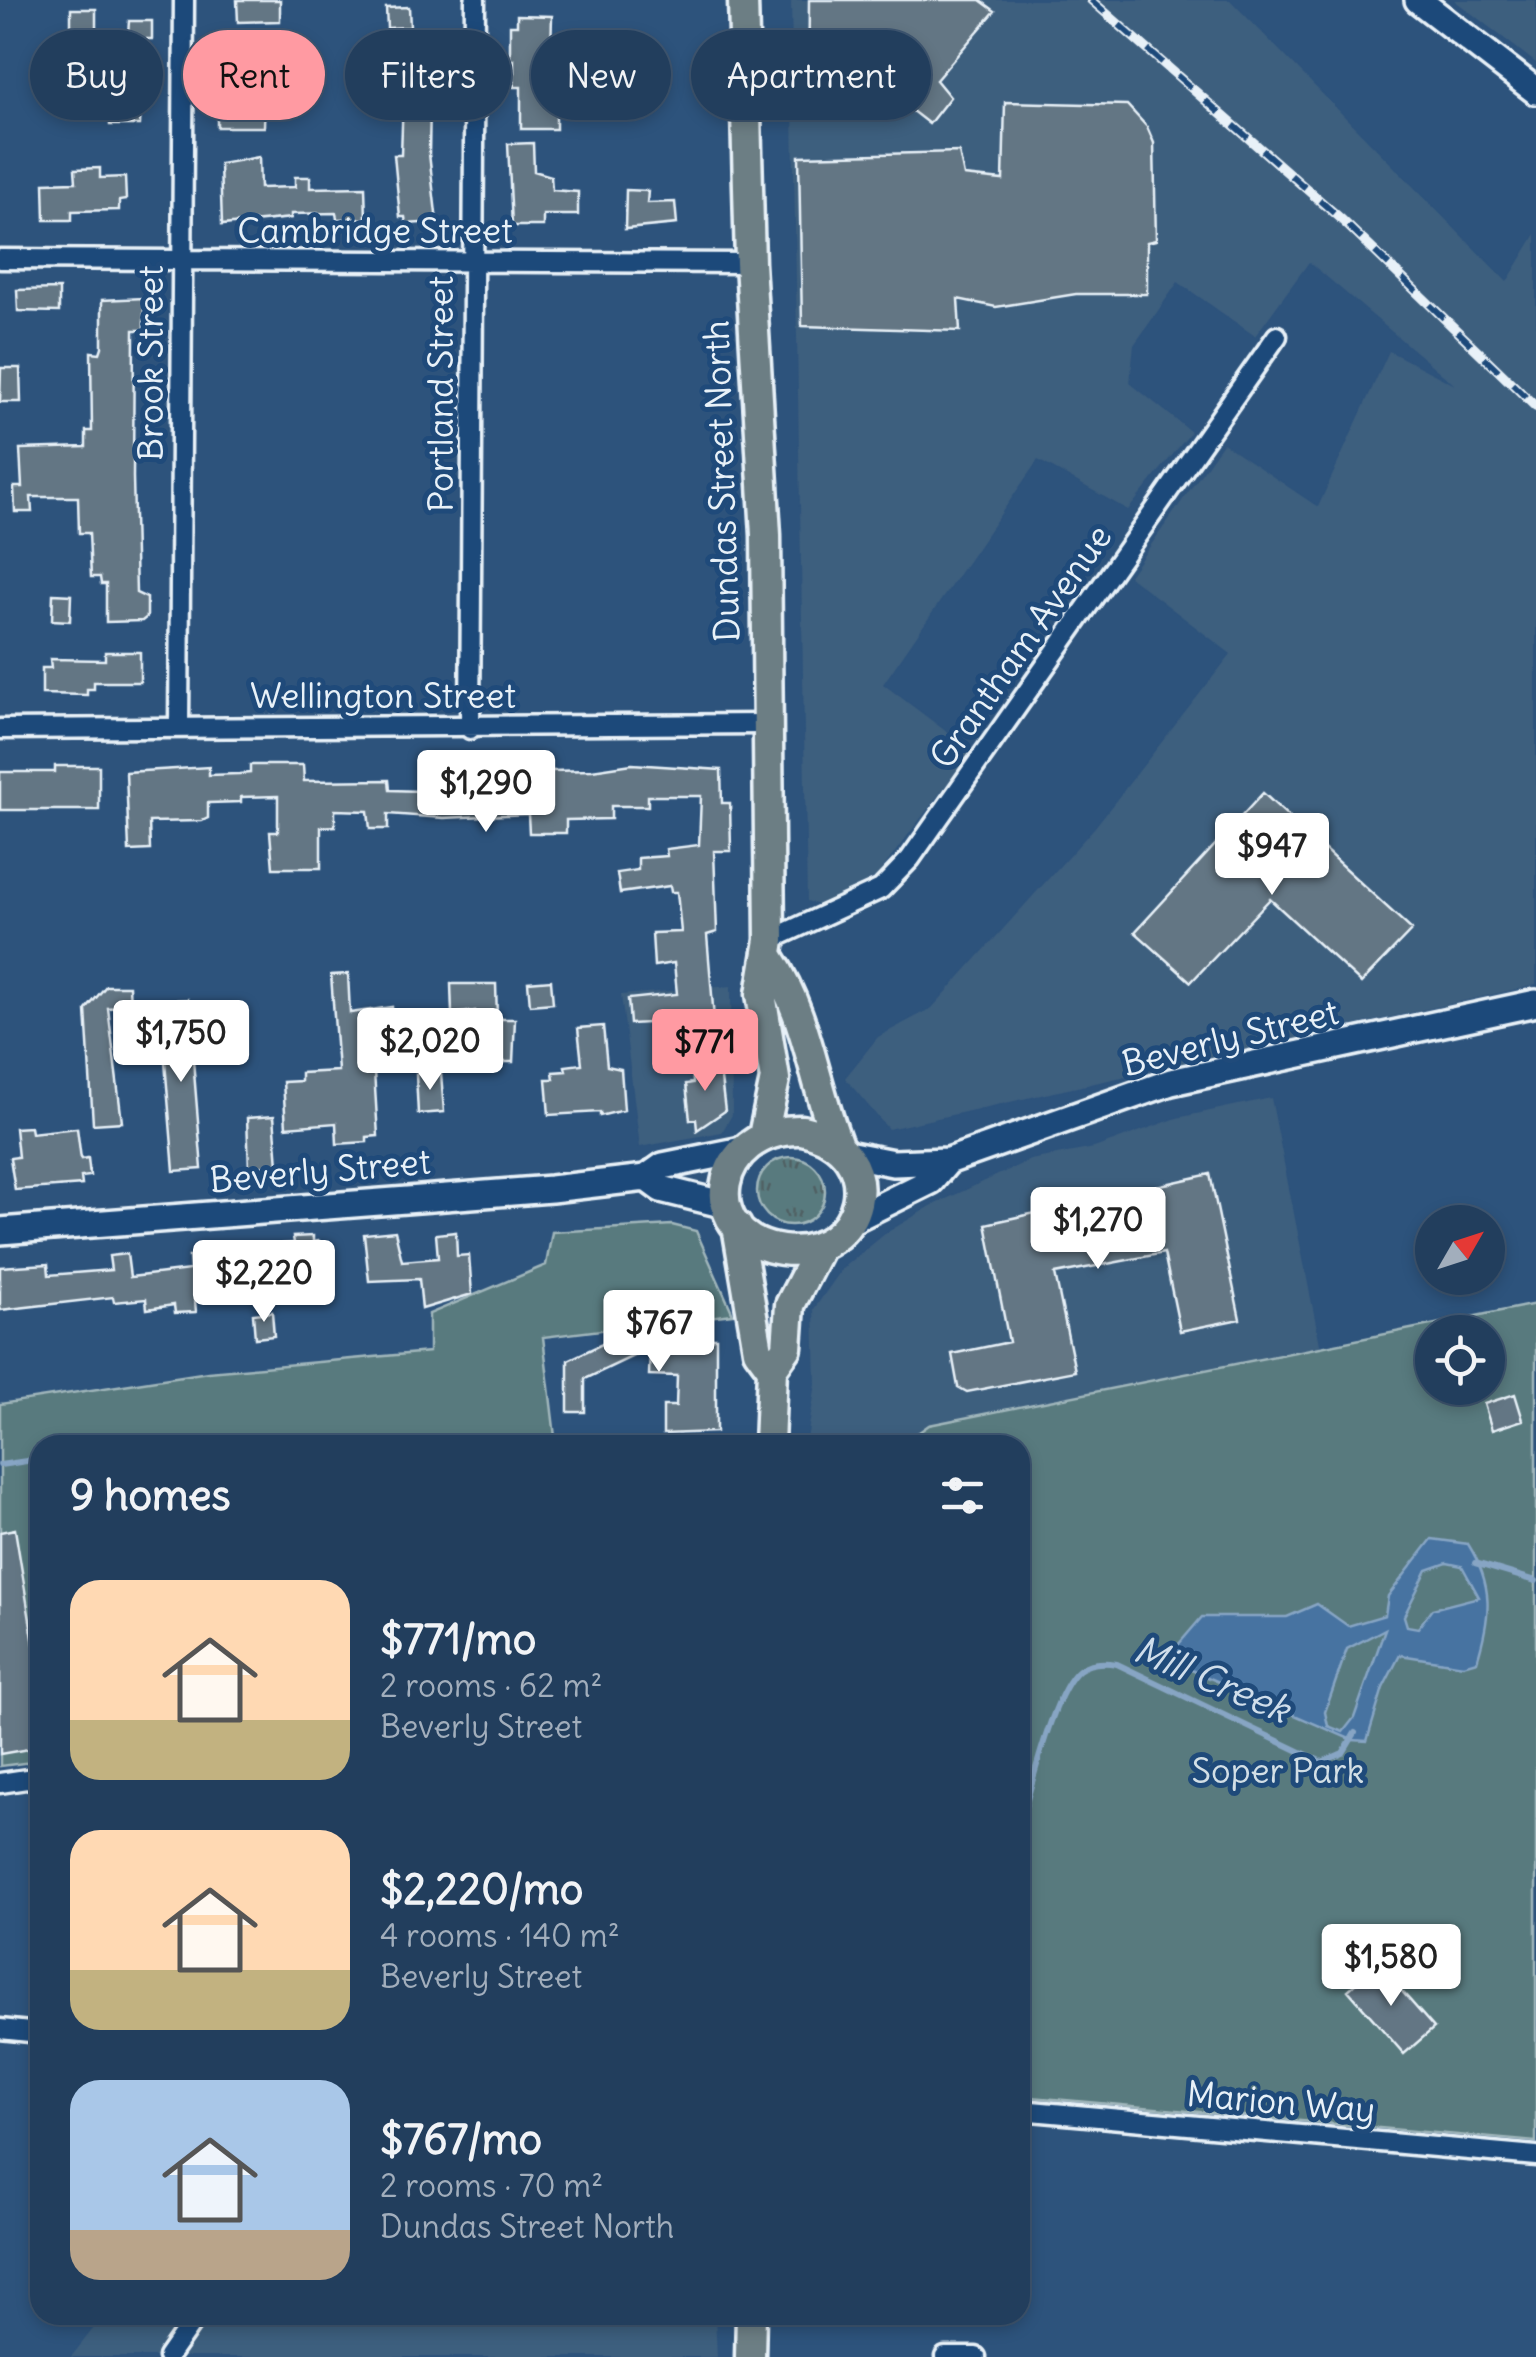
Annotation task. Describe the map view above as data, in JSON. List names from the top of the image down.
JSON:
{
  "streets": {
    "main road": ["Dundas Street North"],
    "street": [
      "Cambridge Street",
      "Brook Street",
      "Portland Street",
      "Grantham Avenue",
      "Wellington Street",
      "Beverly Street",
      "Marion Way"
    ]
  },
  "crossings": [
    ["Cambridge Street", "Brook Street"],
    ["Cambridge Street", "Portland Street"],
    ["Cambridge Street", "Dundas Street North"],
    ["Brook Street", "Wellington Street"],
    ["Portland Street", "Wellington Street"],
    ["Dundas Street North", "Grantham Avenue"],
    ["Dundas Street North", "Wellington Street"],
    ["Dundas Street North", "Beverly Street"]
  ],
  "water": ["Mill Creek"],
  "parks": ["Soper Park"],
  "north": "top right",
  "page": {
    "chip": [
      "Buy",
      "Rent",
      "Filters",
      "New",
      "Apartment"
    ],
    "price": [
      "$1,290",
      "$947",
      "$1,750",
      "$2,020",
      "$771",
      "$1,270",
      "$2,220",
      "$767",
      "$1,580"
    ],
    "heading": "9 homes",
    "list": [
      {
        "name": "$771/mo",
        "note": "2 rooms · 62 m² · Beverly Street"
      },
      {
        "name": "$2,220/mo",
        "note": "4 rooms · 140 m² · Beverly Street"
      },
      {
        "name": "$767/mo",
        "note": "2 rooms · 70 m² · Dundas Street North"
      }
    ]
  }
}
